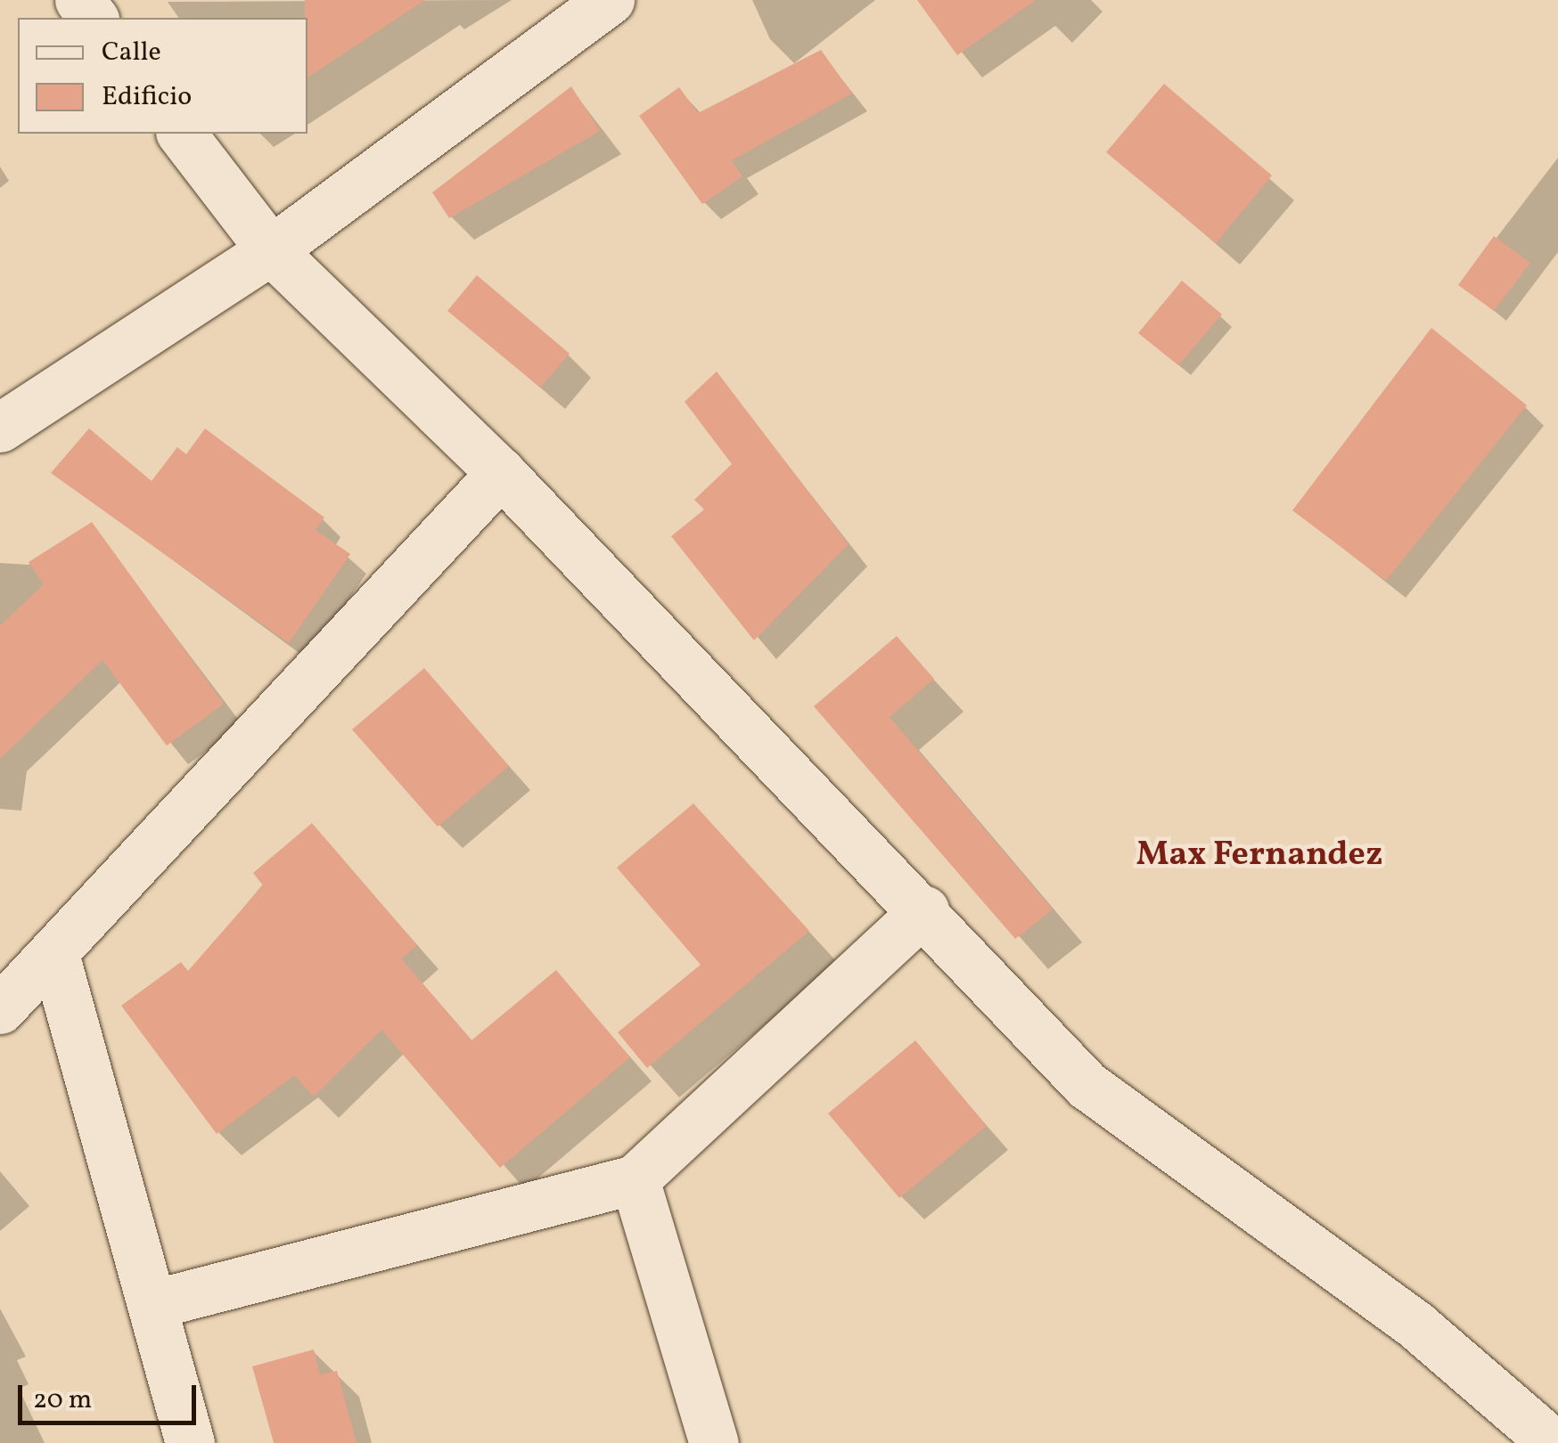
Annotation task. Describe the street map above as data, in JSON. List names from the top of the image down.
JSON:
{
  "districts": ["Max Fernandez"],
  "legend": ["Calle", "Edificio"],
  "scale_bar": "20 m"
}
